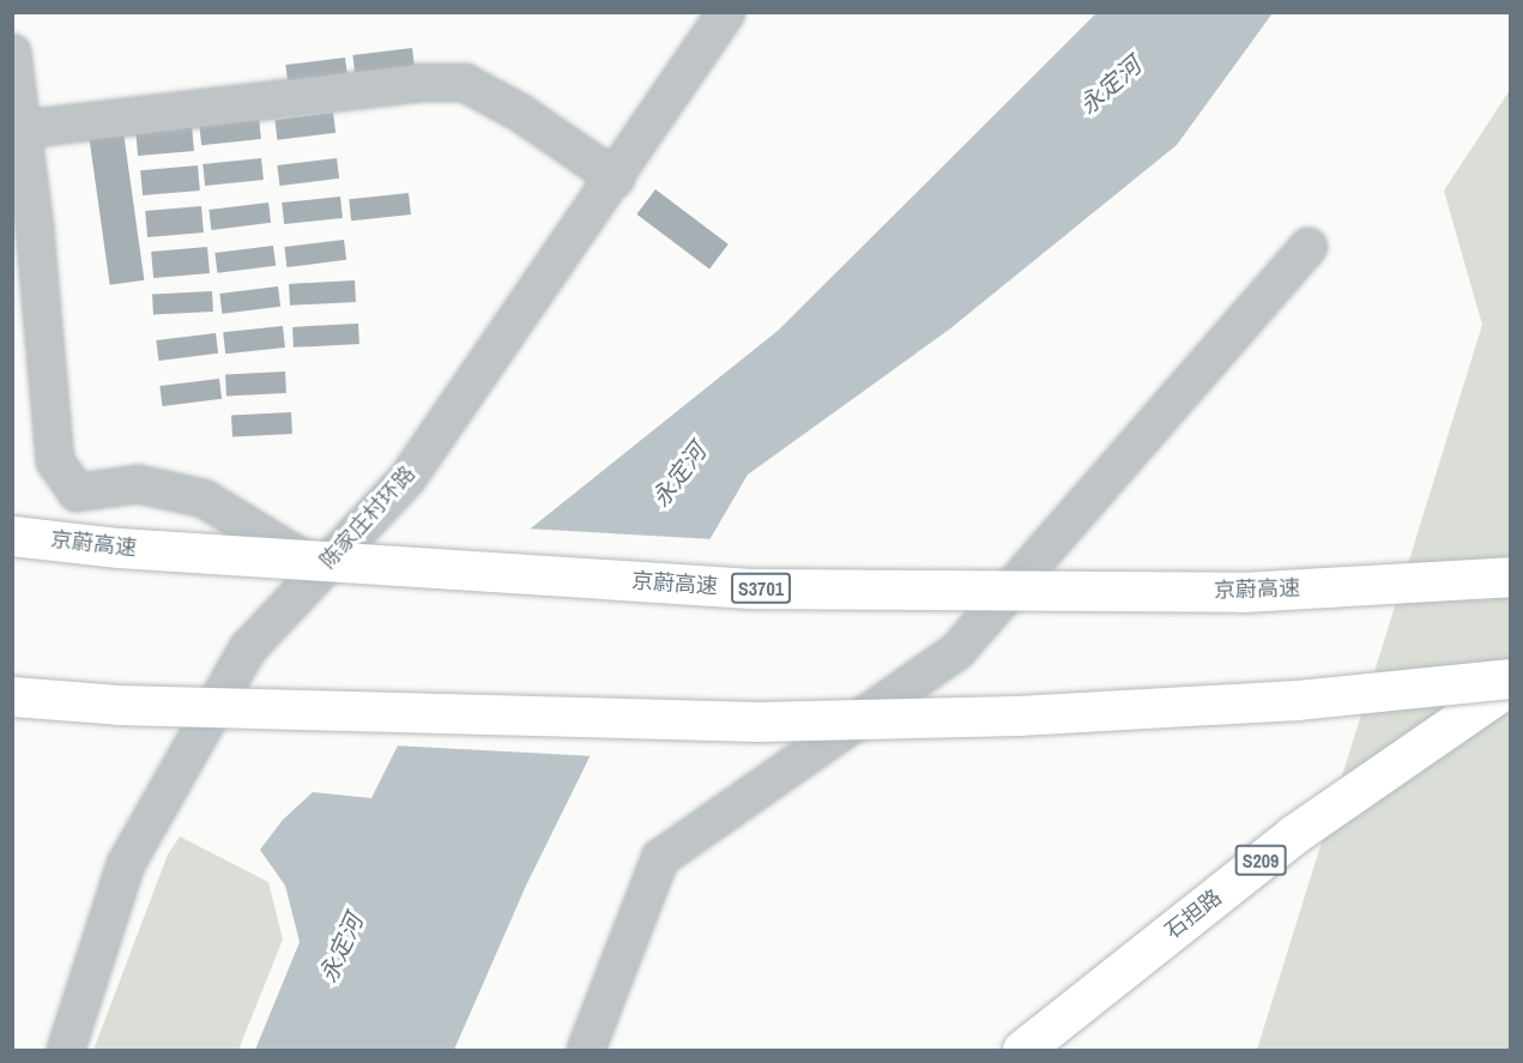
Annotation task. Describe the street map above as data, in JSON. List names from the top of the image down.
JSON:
{
  "streets": {
    "main road": [
      "京蔚高速",
      "S3701",
      "S209",
      "石担路"
    ],
    "street": ["陈家庄村环路"]
  },
  "water": ["永定河"]
}
